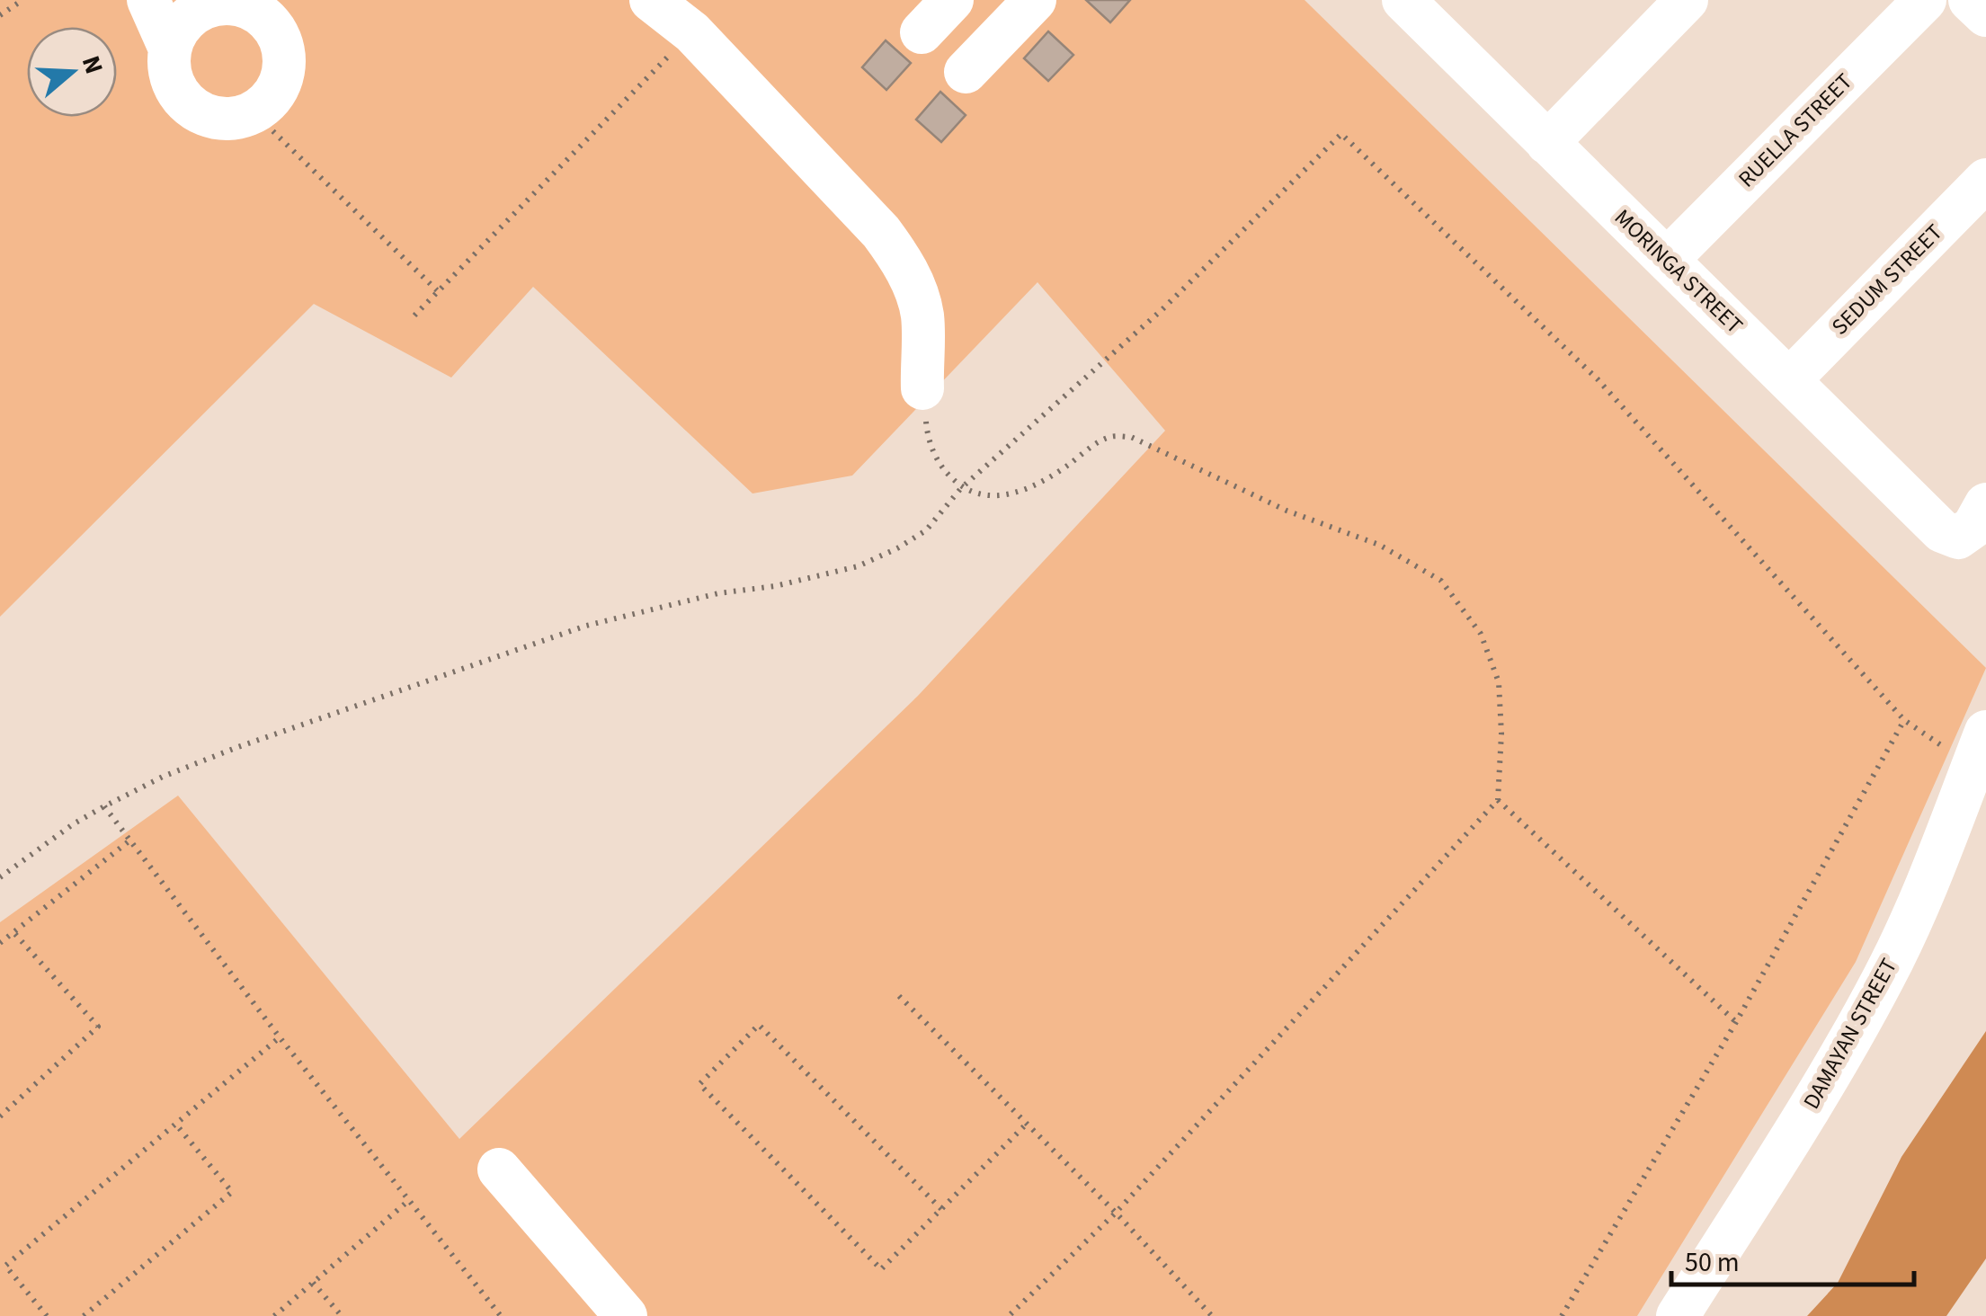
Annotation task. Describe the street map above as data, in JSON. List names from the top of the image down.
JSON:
{
  "streets": {
    "street": [
      "RUELLA STREET",
      "MORINGA STREET",
      "SEDUM STREET",
      "DAMAYAN STREET"
    ]
  },
  "crossings": [
    ["RUELLA STREET", "MORINGA STREET"],
    ["MORINGA STREET", "SEDUM STREET"]
  ],
  "scale_bar": "50 m",
  "north": "right"
}
